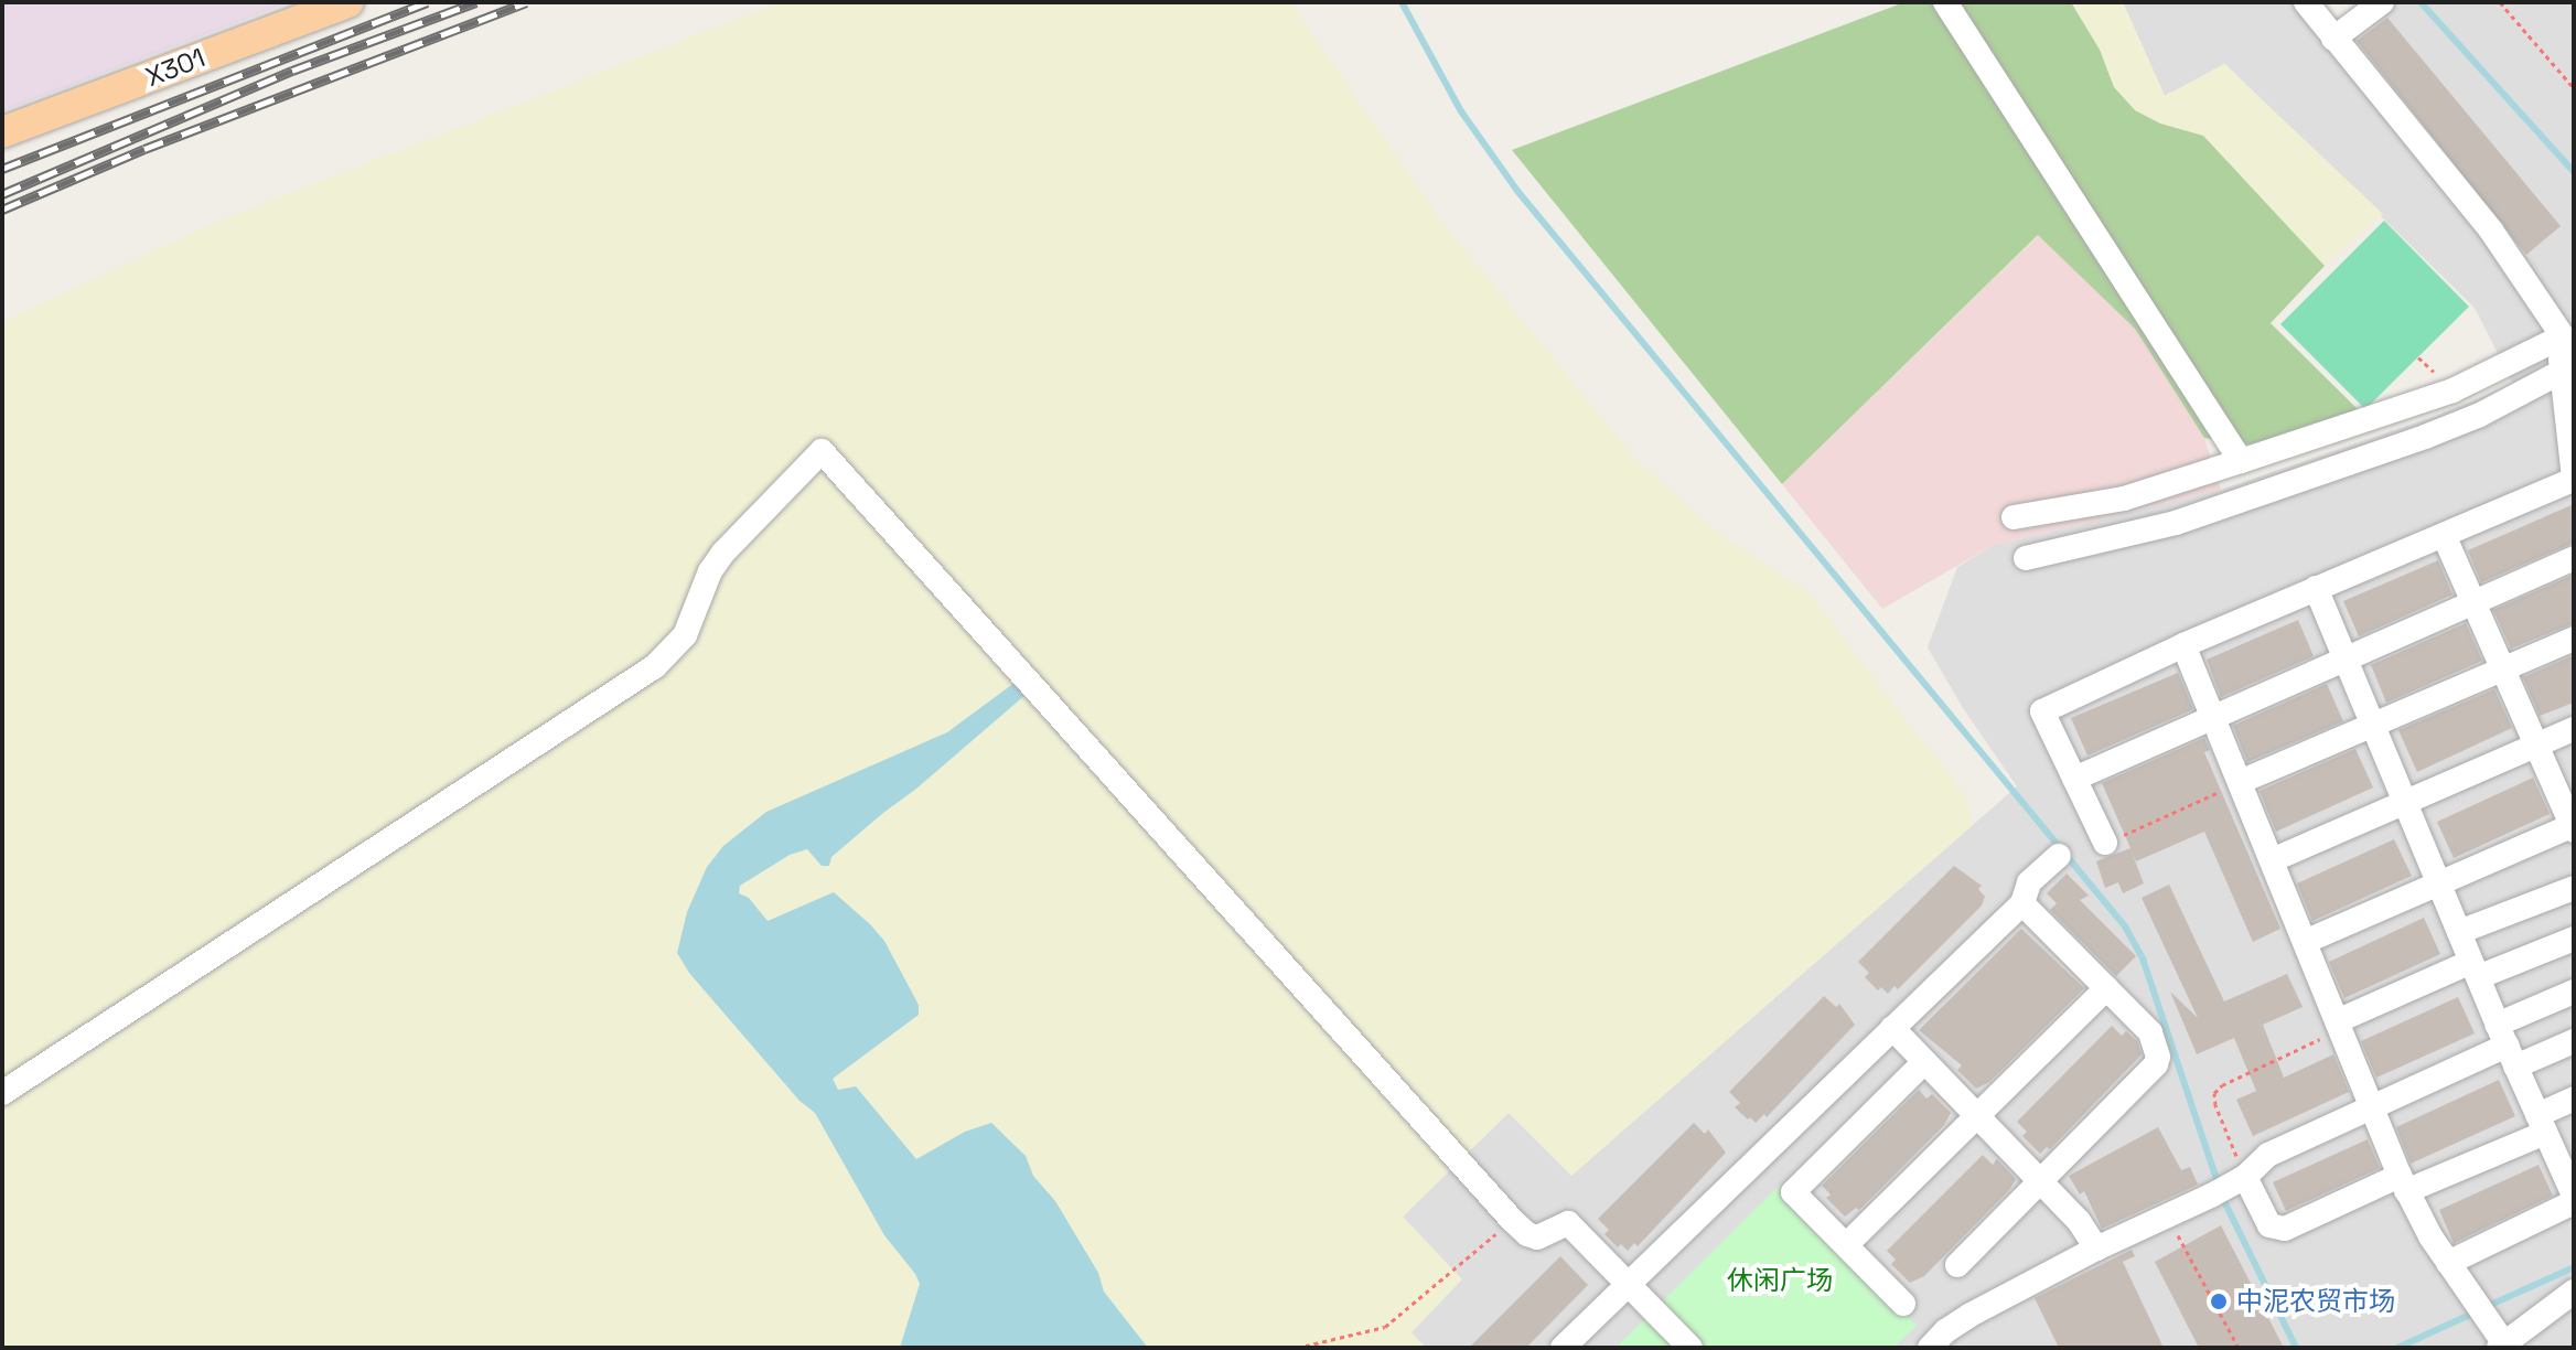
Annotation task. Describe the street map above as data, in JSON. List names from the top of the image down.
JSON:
{
  "streets": {
    "main road": ["X301"]
  },
  "parks": ["休闲广场"],
  "places": ["中泥农贸市场"]
}
